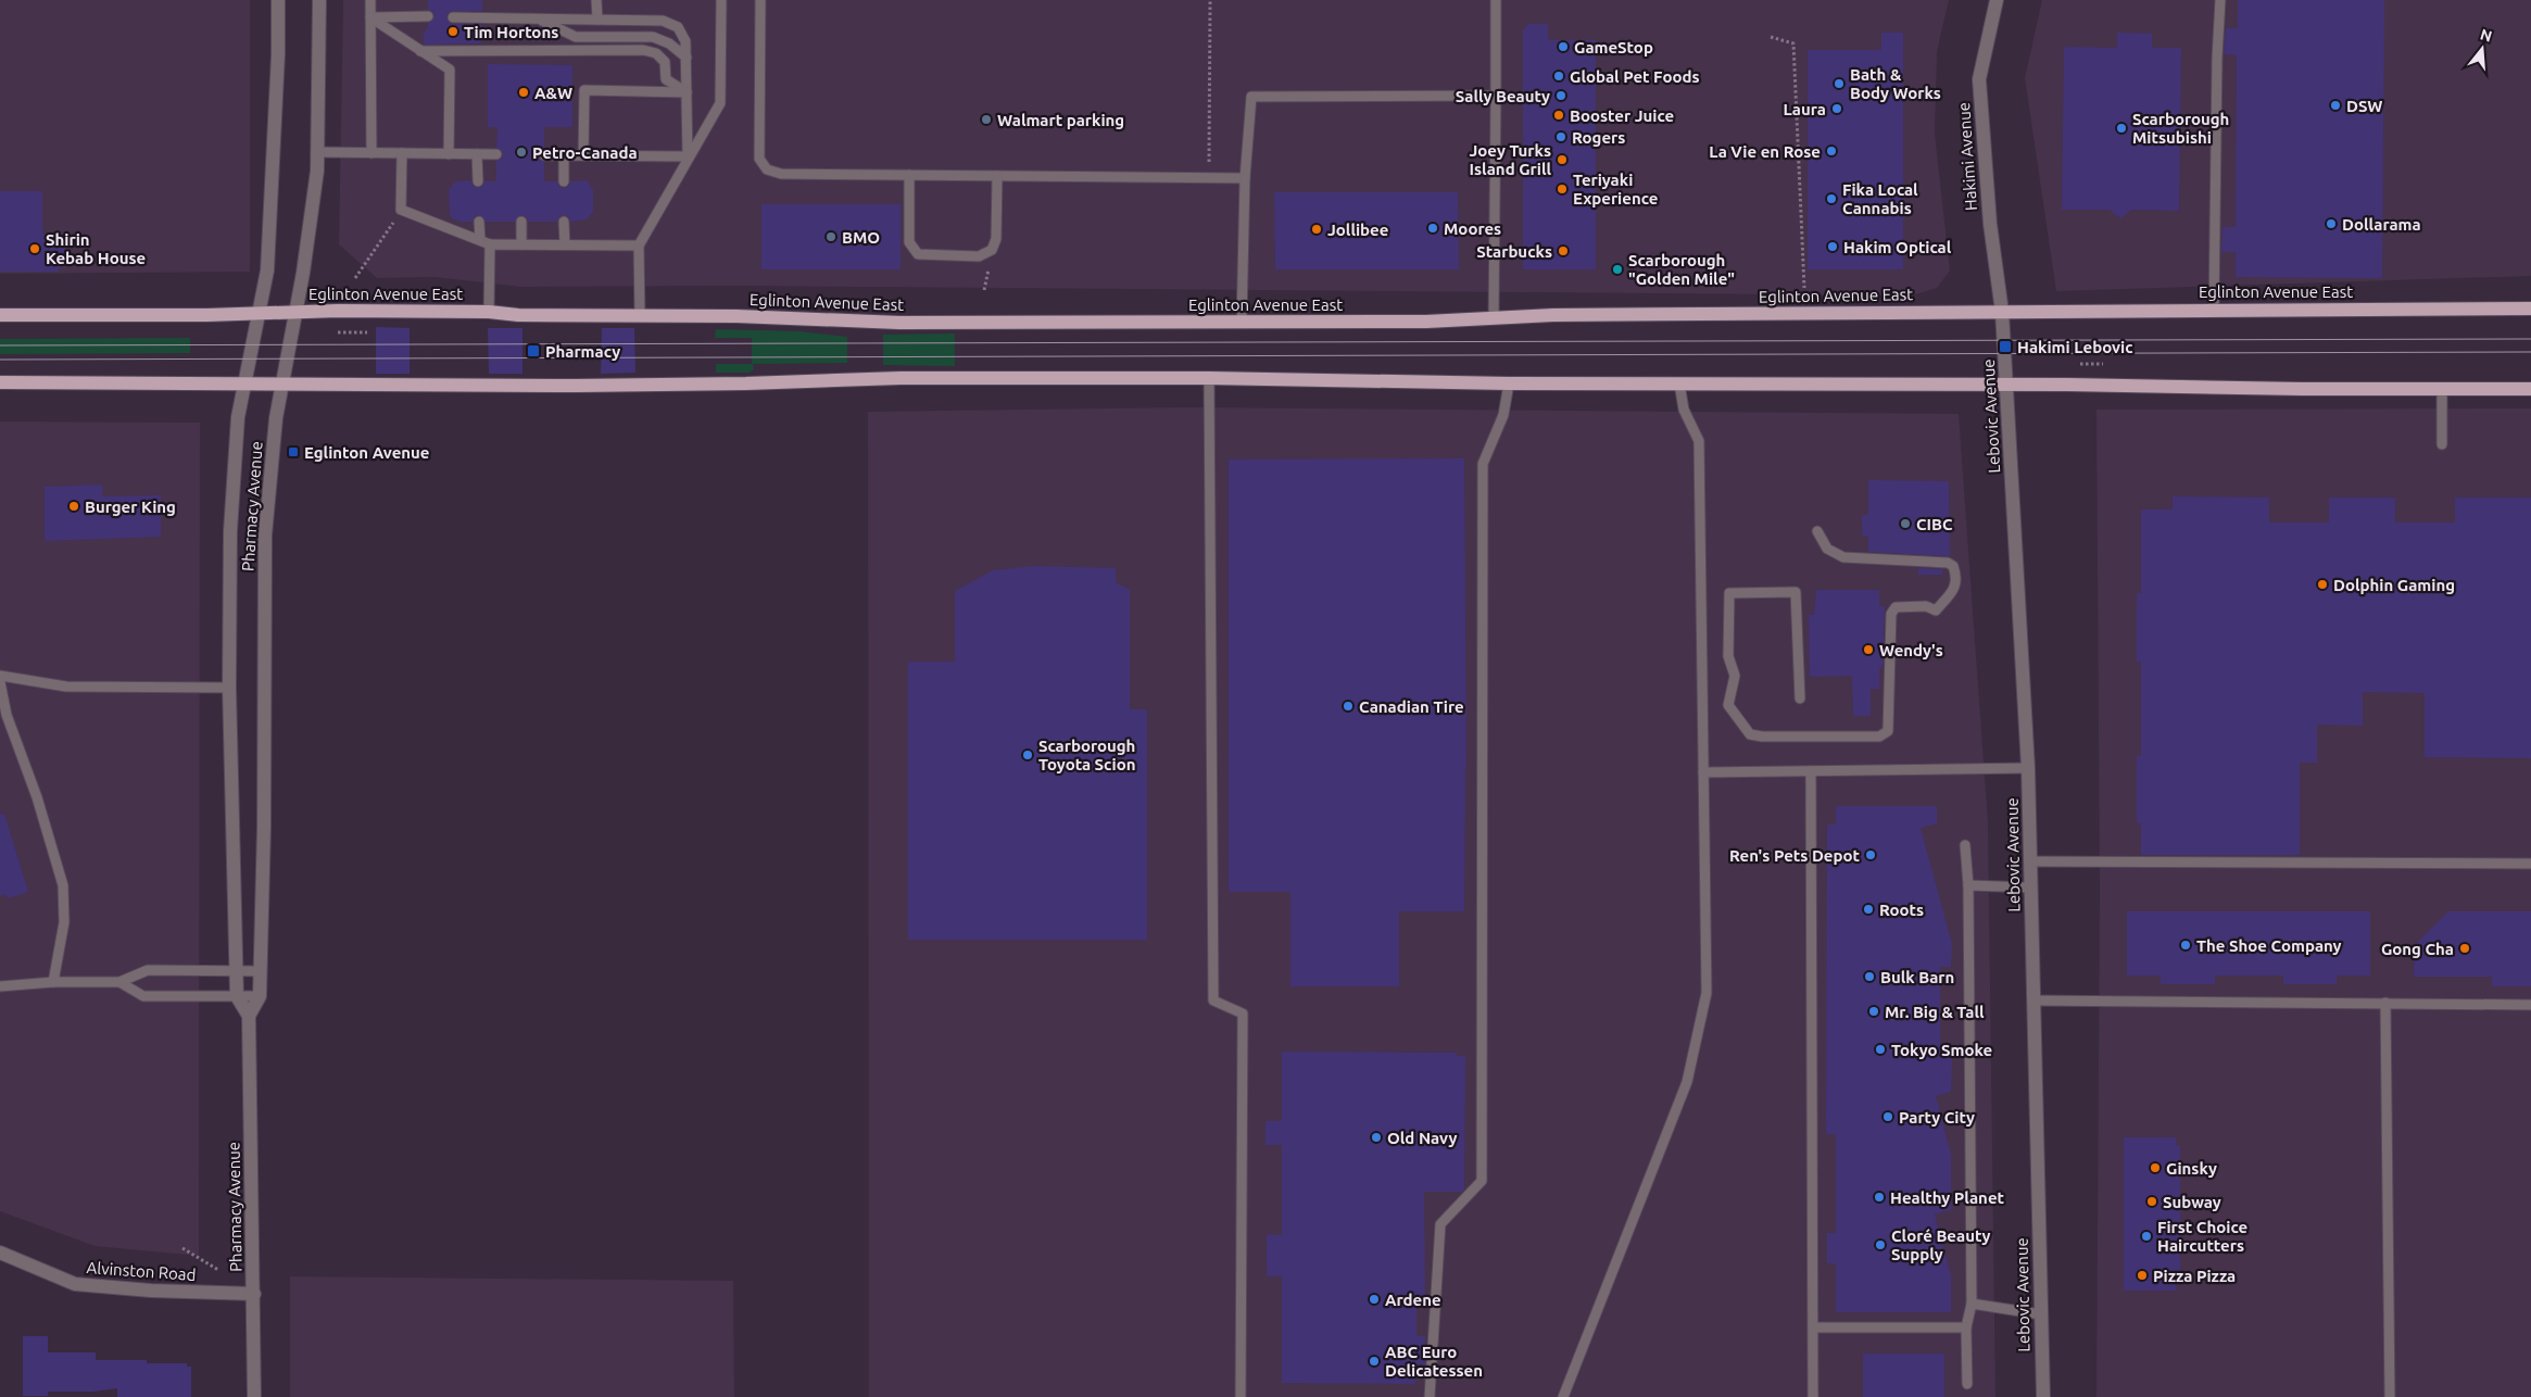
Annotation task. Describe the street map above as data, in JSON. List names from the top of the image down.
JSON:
{
  "streets": {
    "main road": ["Eglinton Avenue East"],
    "street": [
      "Hakimi Avenue",
      "Lebovic Avenue",
      "Pharmacy Avenue",
      "Alvinston Road"
    ]
  },
  "crossings": [
    ["Hakimi Avenue", "Eglinton Avenue East"],
    ["Hakimi Avenue", "Lebovic Avenue"],
    ["Eglinton Avenue East", "Lebovic Avenue"],
    ["Eglinton Avenue East", "Pharmacy Avenue"],
    ["Pharmacy Avenue", "Alvinston Road"]
  ],
  "places": {
    "other": [
      "Tim Hortons",
      "GameStop",
      "Global Pet Foods",
      "Bath & Body Works",
      "A&W",
      "Sally Beauty",
      "DSW",
      "Laura",
      "Booster Juice",
      "Walmart parking",
      "Scarborough Mitsubishi",
      "Rogers",
      "La Vie en Rose",
      "Petro-Canada",
      "Joey Turks Island Grill",
      "Teriyaki Experience",
      "Fika Local Cannabis",
      "Dollarama",
      "Moores",
      "Jollibee",
      "BMO",
      "Hakim Optical",
      "Shirin Kebab House",
      "Starbucks",
      "Scarborough \"Golden Mile\"",
      "Burger King",
      "CIBC",
      "Dolphin Gaming",
      "Wendy's",
      "Canadian Tire",
      "Scarborough Toyota Scion",
      "Ren's Pets Depot",
      "Roots",
      "The Shoe Company",
      "Gong Cha",
      "Bulk Barn",
      "Mr. Big & Tall",
      "Tokyo Smoke",
      "Party City",
      "Old Navy",
      "Ginsky",
      "Healthy Planet",
      "Subway",
      "First Choice Haircutters",
      "Cloré Beauty Supply",
      "Pizza Pizza",
      "Ardene",
      "ABC Euro Delicatessen"
    ],
    "transit": ["Hakimi Lebovic", "Pharmacy", "Eglinton Avenue"]
  },
  "north": "top"
}
